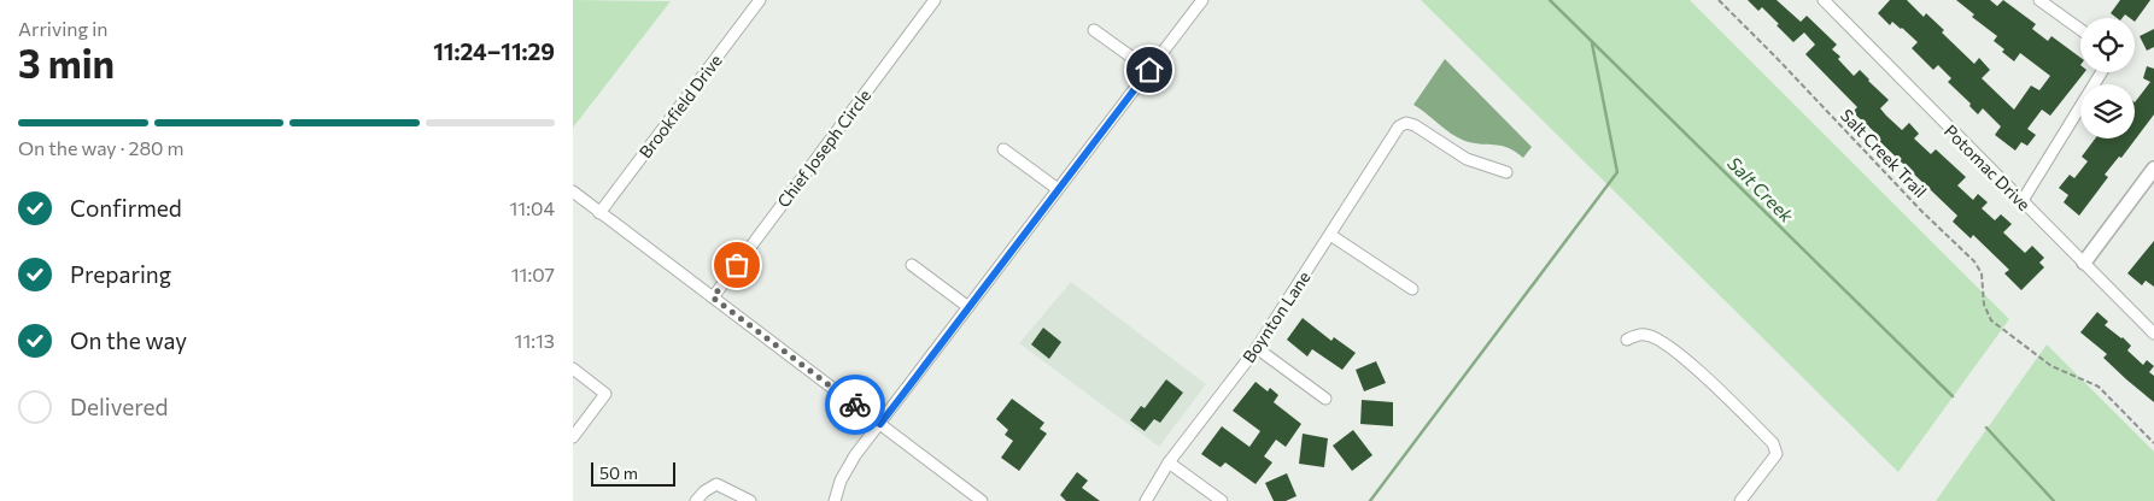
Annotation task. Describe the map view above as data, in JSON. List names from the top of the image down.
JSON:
{
  "streets": {
    "street": [
      "Brookfield Drive",
      "Chief Joseph Circle",
      "Potomac Drive",
      "Boynton Lane"
    ],
    "path": ["Salt Creek Trail"]
  },
  "water": ["Salt Creek"],
  "scale_bar": "50 m",
  "page": {
    "heading": ["3 min", "Arriving in", "11:24–11:29"],
    "bar": "On the way · 280 m",
    "list": [
      ["Confirmed", "11:04"],
      ["Preparing", "11:07"],
      ["On the way", "11:13"],
      "Delivered"
    ],
    "scale": "50 m"
  }
}
